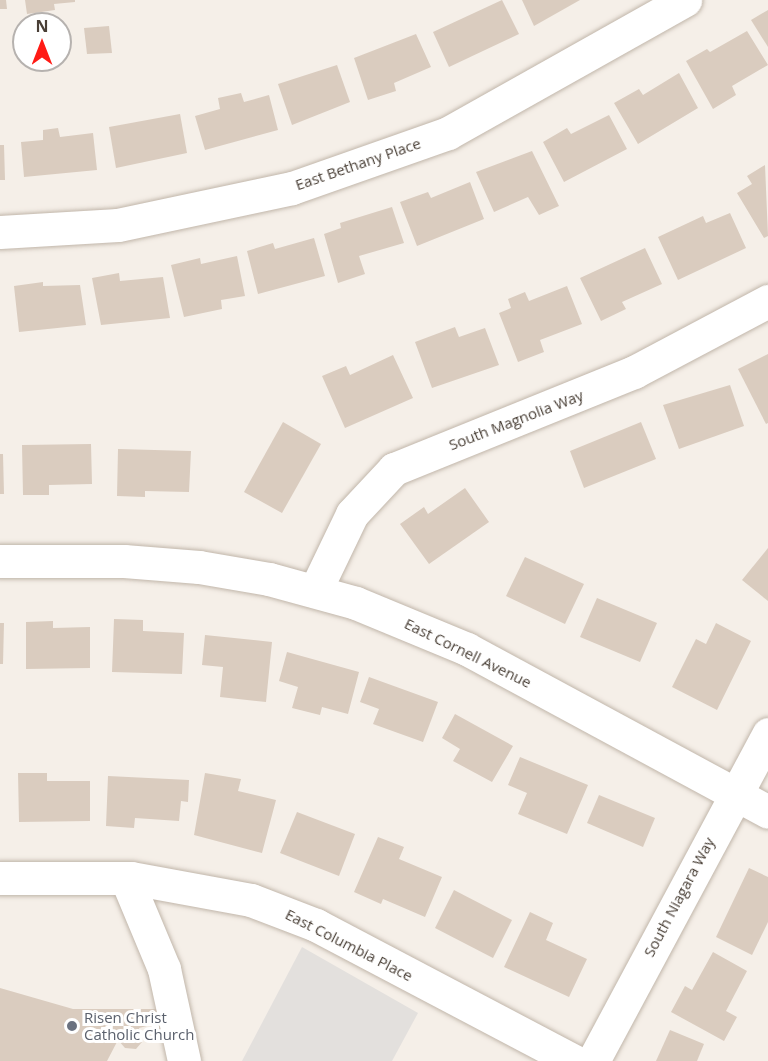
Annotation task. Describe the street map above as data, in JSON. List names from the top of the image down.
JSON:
{
  "streets": {
    "street": [
      "East Bethany Place",
      "South Magnolia Way",
      "East Cornell Avenue",
      "South Niagara Way",
      "East Columbia Place"
    ]
  },
  "crossings": [
    ["South Magnolia Way", "East Cornell Avenue"],
    ["East Cornell Avenue", "South Niagara Way"]
  ],
  "places": ["Risen Christ Catholic Church"],
  "north": "top"
}
